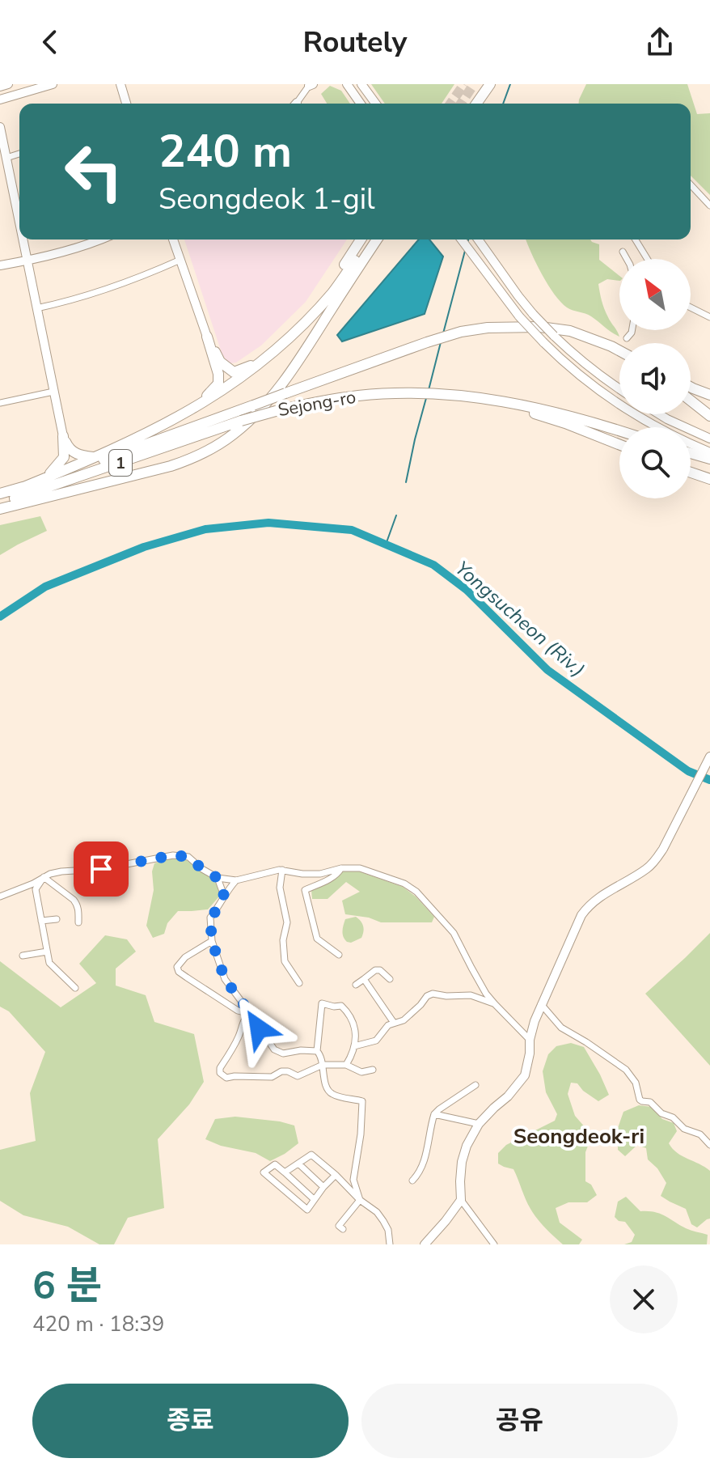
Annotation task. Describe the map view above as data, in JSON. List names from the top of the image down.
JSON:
{
  "streets": {
    "highway": ["Sejong-ro", "1"]
  },
  "districts": ["Seongdeok-ri"],
  "water": ["Yongsucheon (Riv.)"],
  "north": "top left",
  "page": {
    "header": "Routely",
    "turn": ["240 m", "Seongdeok 1-gil"],
    "heading": ["6 분", "420 m · 18:39"],
    "buttons": ["종료", "공유"]
  }
}
